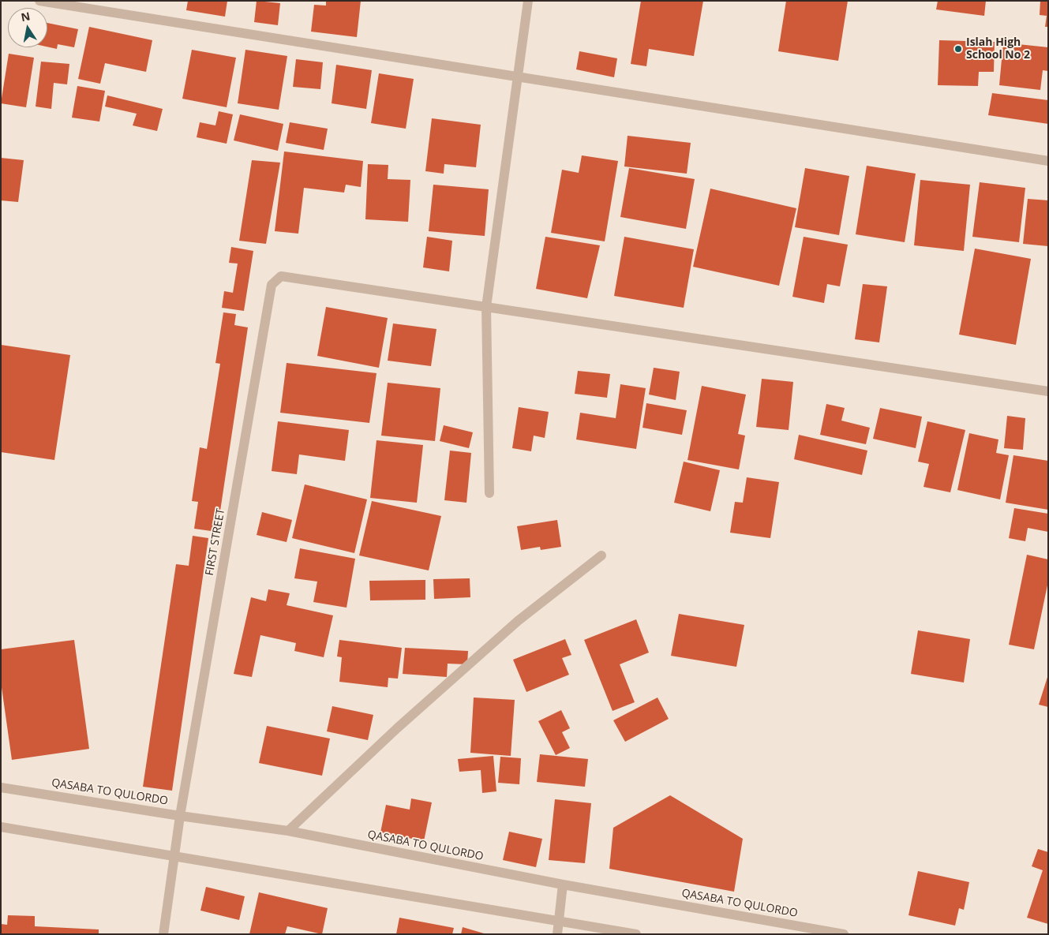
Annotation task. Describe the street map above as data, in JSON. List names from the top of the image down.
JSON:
{
  "streets": {
    "street": ["FIRST STREET", "QASABA TO QULORDO"]
  },
  "crossings": [
    ["FIRST STREET", "QASABA TO QULORDO"]
  ],
  "places": ["Islah High School No 2"],
  "north": "top"
}
